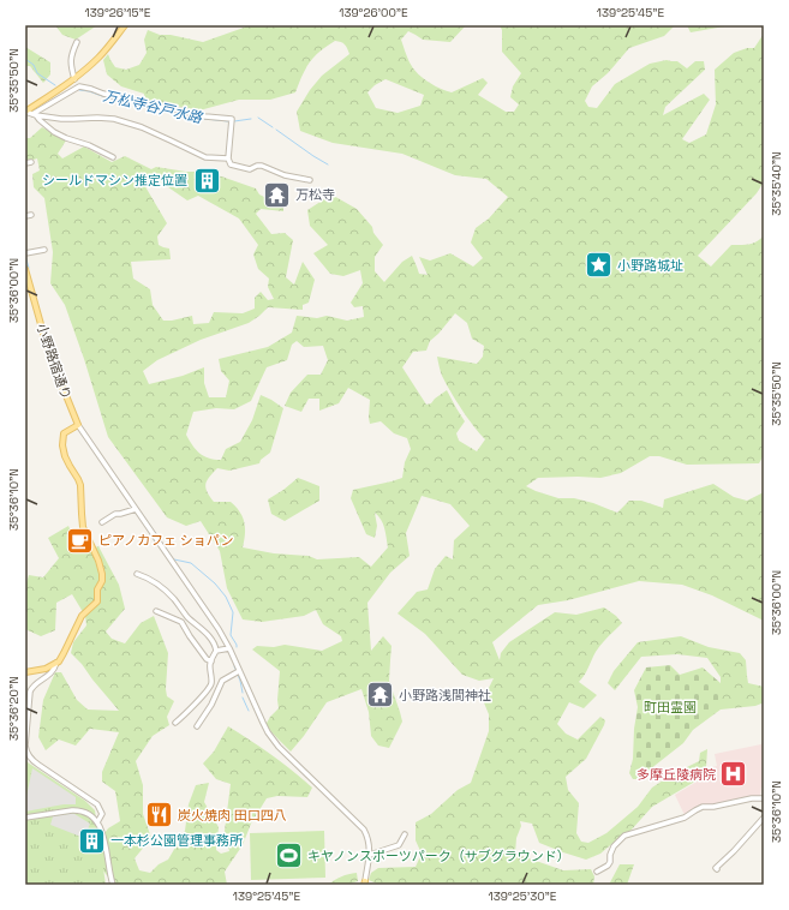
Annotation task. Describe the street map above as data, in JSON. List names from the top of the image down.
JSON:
{
  "streets": {
    "main road": ["小野路宿通り"]
  },
  "water": ["万松寺谷戸水路"],
  "parks": ["町田霊園"],
  "places": {
    "building": ["シールドマシン推定位置", "一本杉公園管理事務所"],
    "temple": ["万松寺", "小野路浅間神社"],
    "place": ["小野路城址"],
    "cafe": ["ピアノカフェ ショパン"],
    "hospital": ["多摩丘陵病院"],
    "restaurant": ["炭火焼肉 田口四八"],
    "sports": ["キヤノンスポーツパーク（サブグラウンド）"]
  },
  "coordinates": [
    "139°26'15\"E",
    "139°26'00\"E",
    "139°25'45\"E",
    "35°35'50\"N",
    "35°35'40\"N",
    "35°36'00\"N",
    "35°36'10\"N",
    "35°36'20\"N",
    "139°25'30\"E"
  ]
}
